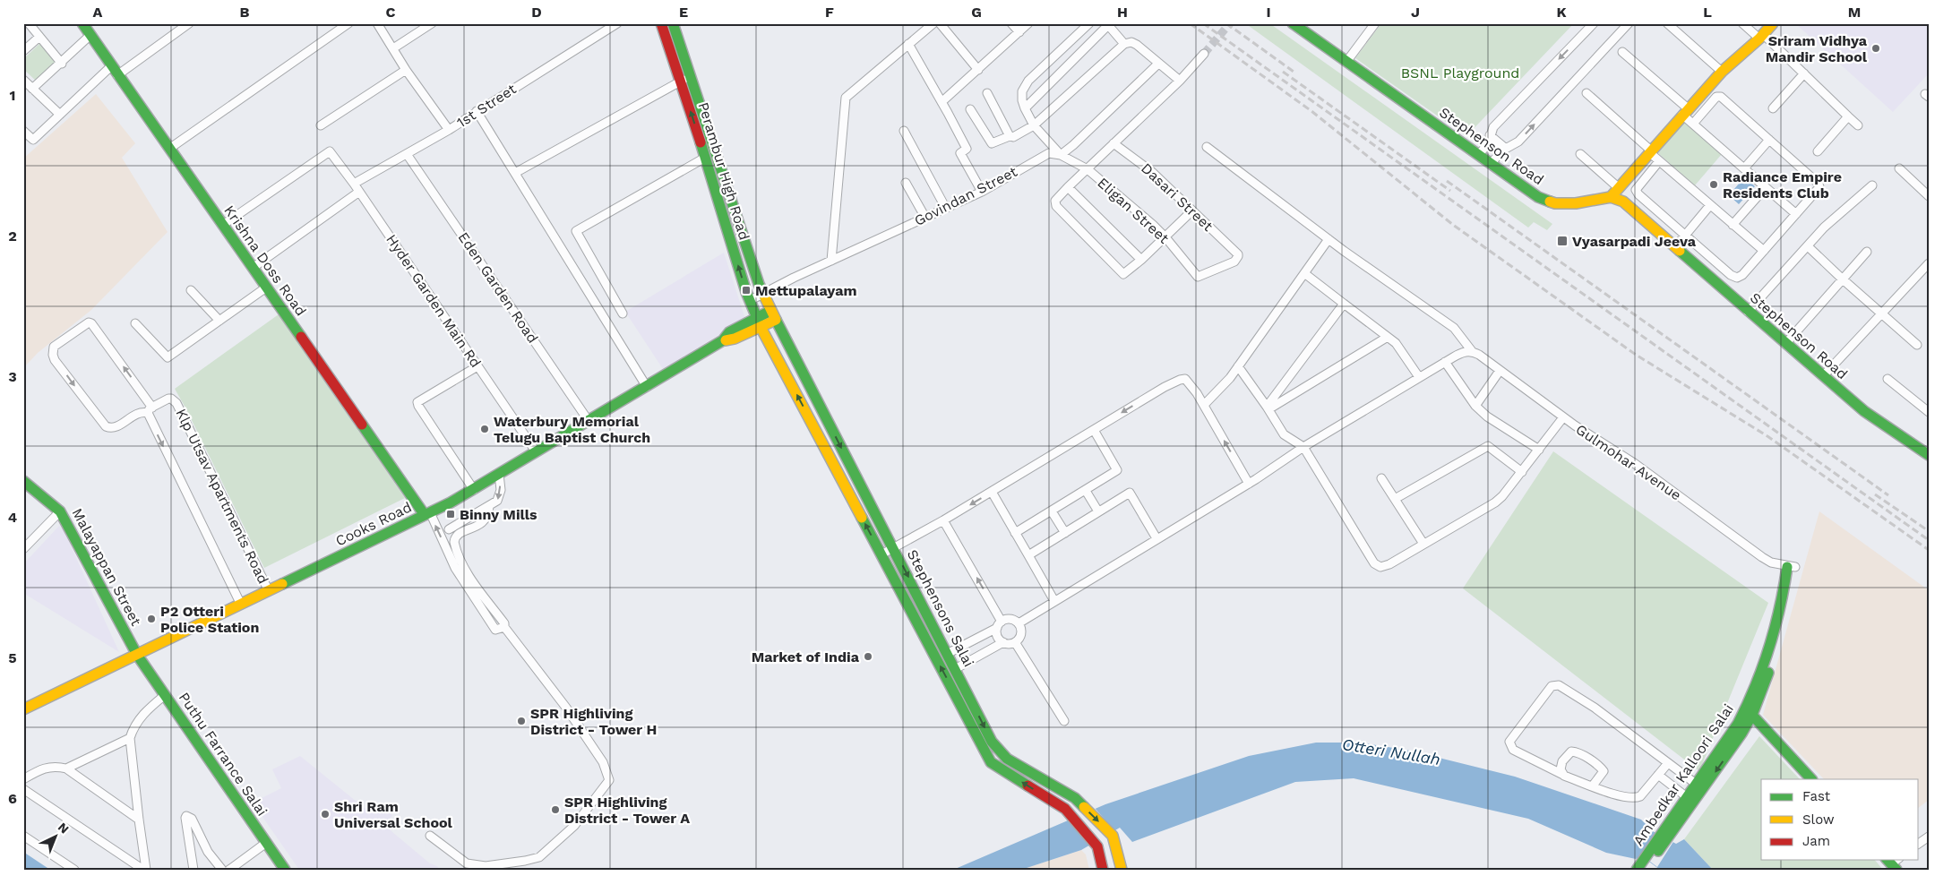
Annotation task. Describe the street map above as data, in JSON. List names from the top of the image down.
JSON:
{
  "streets": {
    "main road": [
      "Stephenson Road",
      "Perambur High Road",
      "Krishna Doss Road",
      "Cooks Road",
      "Malayappan Street",
      "Stephensons Salai",
      "Puthu Farrance Salai",
      "Ambedkar Kalloori Salai"
    ],
    "street": [
      "1st Street",
      "Govindan Street",
      "Dasari Street",
      "Eligan Street",
      "Eden Garden Road",
      "Hyder Garden Main Rd",
      "Gulmohar Avenue",
      "Klp Utsav Apartments Road"
    ]
  },
  "crossings": [
    ["1st Street", "Eden Garden Road"],
    ["1st Street", "Hyder Garden Main Rd"],
    ["Perambur High Road", "Govindan Street"],
    ["Perambur High Road", "Cooks Road"],
    ["Perambur High Road", "Stephensons Salai"],
    ["Govindan Street", "Eligan Street"],
    ["Dasari Street", "Eligan Street"],
    ["Krishna Doss Road", "Hyder Garden Main Rd"],
    ["Krishna Doss Road", "Cooks Road"],
    ["Eden Garden Road", "Cooks Road"],
    ["Hyder Garden Main Rd", "Cooks Road"],
    ["Gulmohar Avenue", "Ambedkar Kalloori Salai"],
    ["Klp Utsav Apartments Road", "Cooks Road"],
    ["Cooks Road", "Malayappan Street"],
    ["Cooks Road", "Stephensons Salai"],
    ["Cooks Road", "Puthu Farrance Salai"],
    ["Malayappan Street", "Puthu Farrance Salai"]
  ],
  "water": ["Otteri Nullah"],
  "parks": ["BSNL Playground"],
  "places": {
    "other": [
      "Sriram Vidhya Mandir School",
      "Radiance Empire Residents Club",
      "Waterbury Memorial Telugu Baptist Church",
      "P2 Otteri Police Station",
      "Market of India",
      "SPR Highliving District - Tower H",
      "SPR Highliving District - Tower A",
      "Shri Ram Universal School"
    ],
    "transit": ["Vyasarpadi Jeeva", "Mettupalayam", "Binny Mills"]
  },
  "legend": ["Fast", "Slow", "Jam"],
  "north": "top right",
  "grid": {
    "columns": [
      "A",
      "B",
      "C",
      "D",
      "E",
      "F",
      "G",
      "H",
      "I",
      "J",
      "K",
      "L",
      "M"
    ],
    "rows": [
      "1",
      "2",
      "3",
      "4",
      "5",
      "6"
    ]
  }
}
